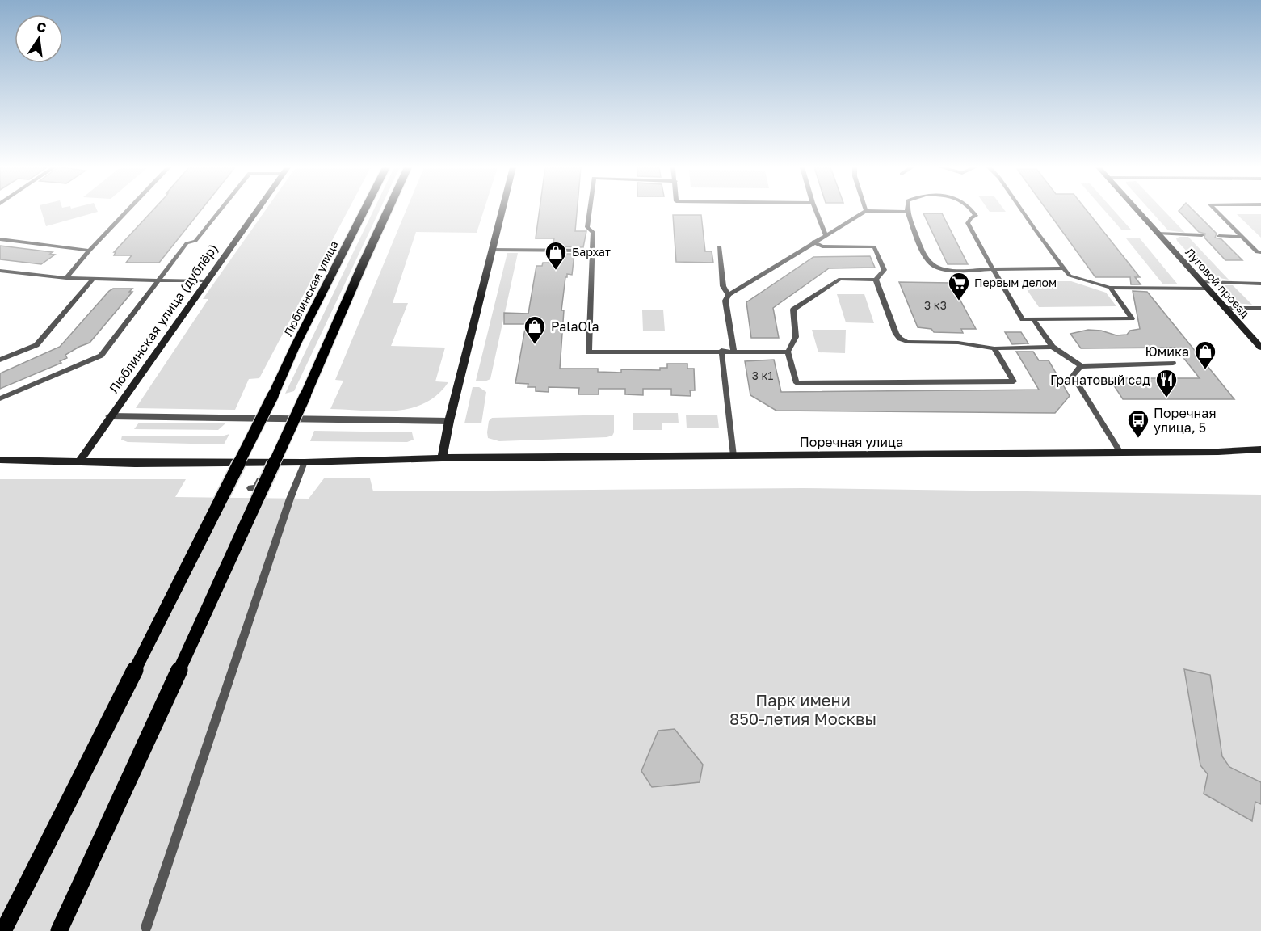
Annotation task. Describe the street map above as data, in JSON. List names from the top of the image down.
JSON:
{
  "streets": {
    "main road": ["Люблинская улица"],
    "street": ["Луговой проезд", "Люблинская улица (дублёр)", "Поречная улица"]
  },
  "crossings": [
    ["Люблинская улица (дублёр)", "Поречная улица"]
  ],
  "parks": ["Парк имени 850-летия Москвы"],
  "places": {
    "shop": ["Бархат", "PalaOla", "Юмика"],
    "supermarket": ["Первым делом"],
    "restaurant": ["Гранатовый сад"],
    "bus stop": ["Поречная улица, 5"]
  },
  "house_numbers": ["3 к3", "3 к1"],
  "north": "top"
}
